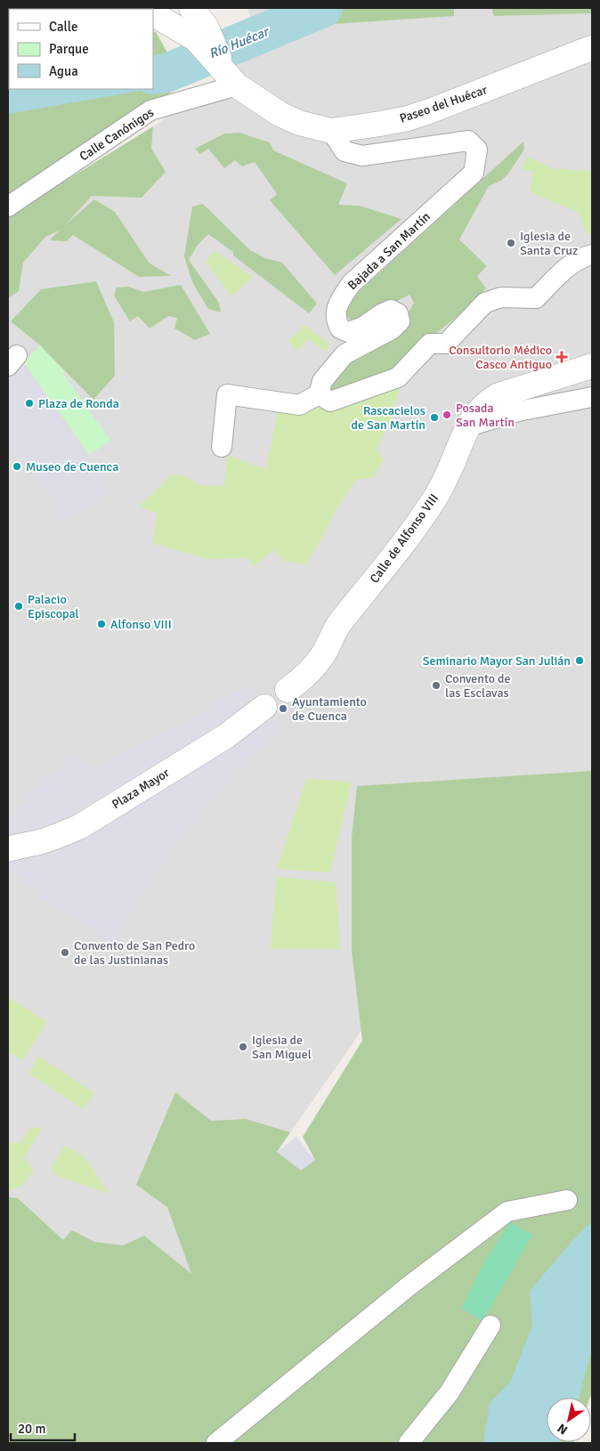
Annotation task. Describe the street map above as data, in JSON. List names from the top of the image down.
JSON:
{
  "streets": {
    "street": [
      "Paseo del Huécar",
      "Calle Canónigos",
      "Bajada a San Martín",
      "Calle de Alfonso VIII",
      "Plaza Mayor"
    ]
  },
  "crossings": [
    ["Paseo del Huécar", "Calle Canónigos"],
    ["Paseo del Huécar", "Bajada a San Martín"]
  ],
  "water": ["Río Huécar"],
  "places": {
    "other": [
      "Iglesia de Santa Cruz",
      "Plaza de Ronda",
      "Posada San Martín",
      "Rascacielos de San Martín",
      "Museo de Cuenca",
      "Palacio Episcopal",
      "Alfonso VIII",
      "Seminario Mayor San Julián",
      "Convento de las Esclavas",
      "Ayuntamiento de Cuenca",
      "Convento de San Pedro de las Justinianas",
      "Iglesia de San Miguel"
    ],
    "health": ["Consultorio Médico Casco Antiguo"]
  },
  "legend": ["Calle", "Parque", "Agua"],
  "scale_bar": "20 m",
  "north": "bottom left"
}
